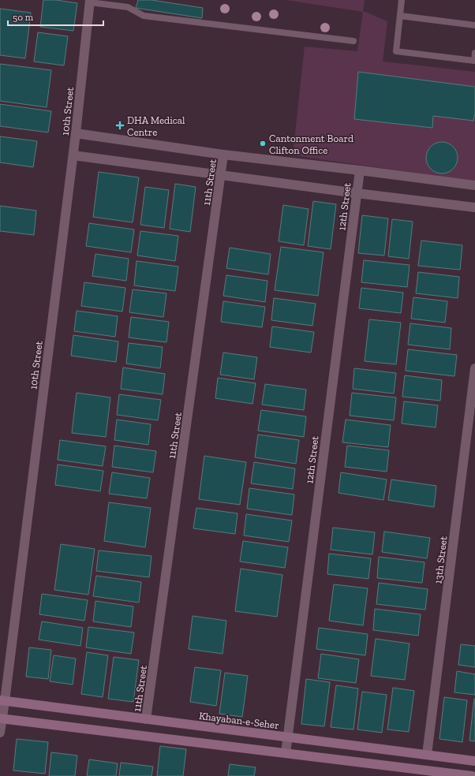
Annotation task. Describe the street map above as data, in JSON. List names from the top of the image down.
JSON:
{
  "streets": {
    "street": [
      "10th Street",
      "11th Street",
      "12th Street",
      "13th Street",
      "Khayaban-e-Seher"
    ]
  },
  "crossings": [
    ["10th Street", "Khayaban-e-Seher"],
    ["11th Street", "Khayaban-e-Seher"],
    ["12th Street", "Khayaban-e-Seher"],
    ["13th Street", "Khayaban-e-Seher"]
  ],
  "places": {
    "health": ["DHA Medical Centre"],
    "other": ["Cantonment Board Clifton Office"]
  },
  "scale_bar": "50 m"
}
